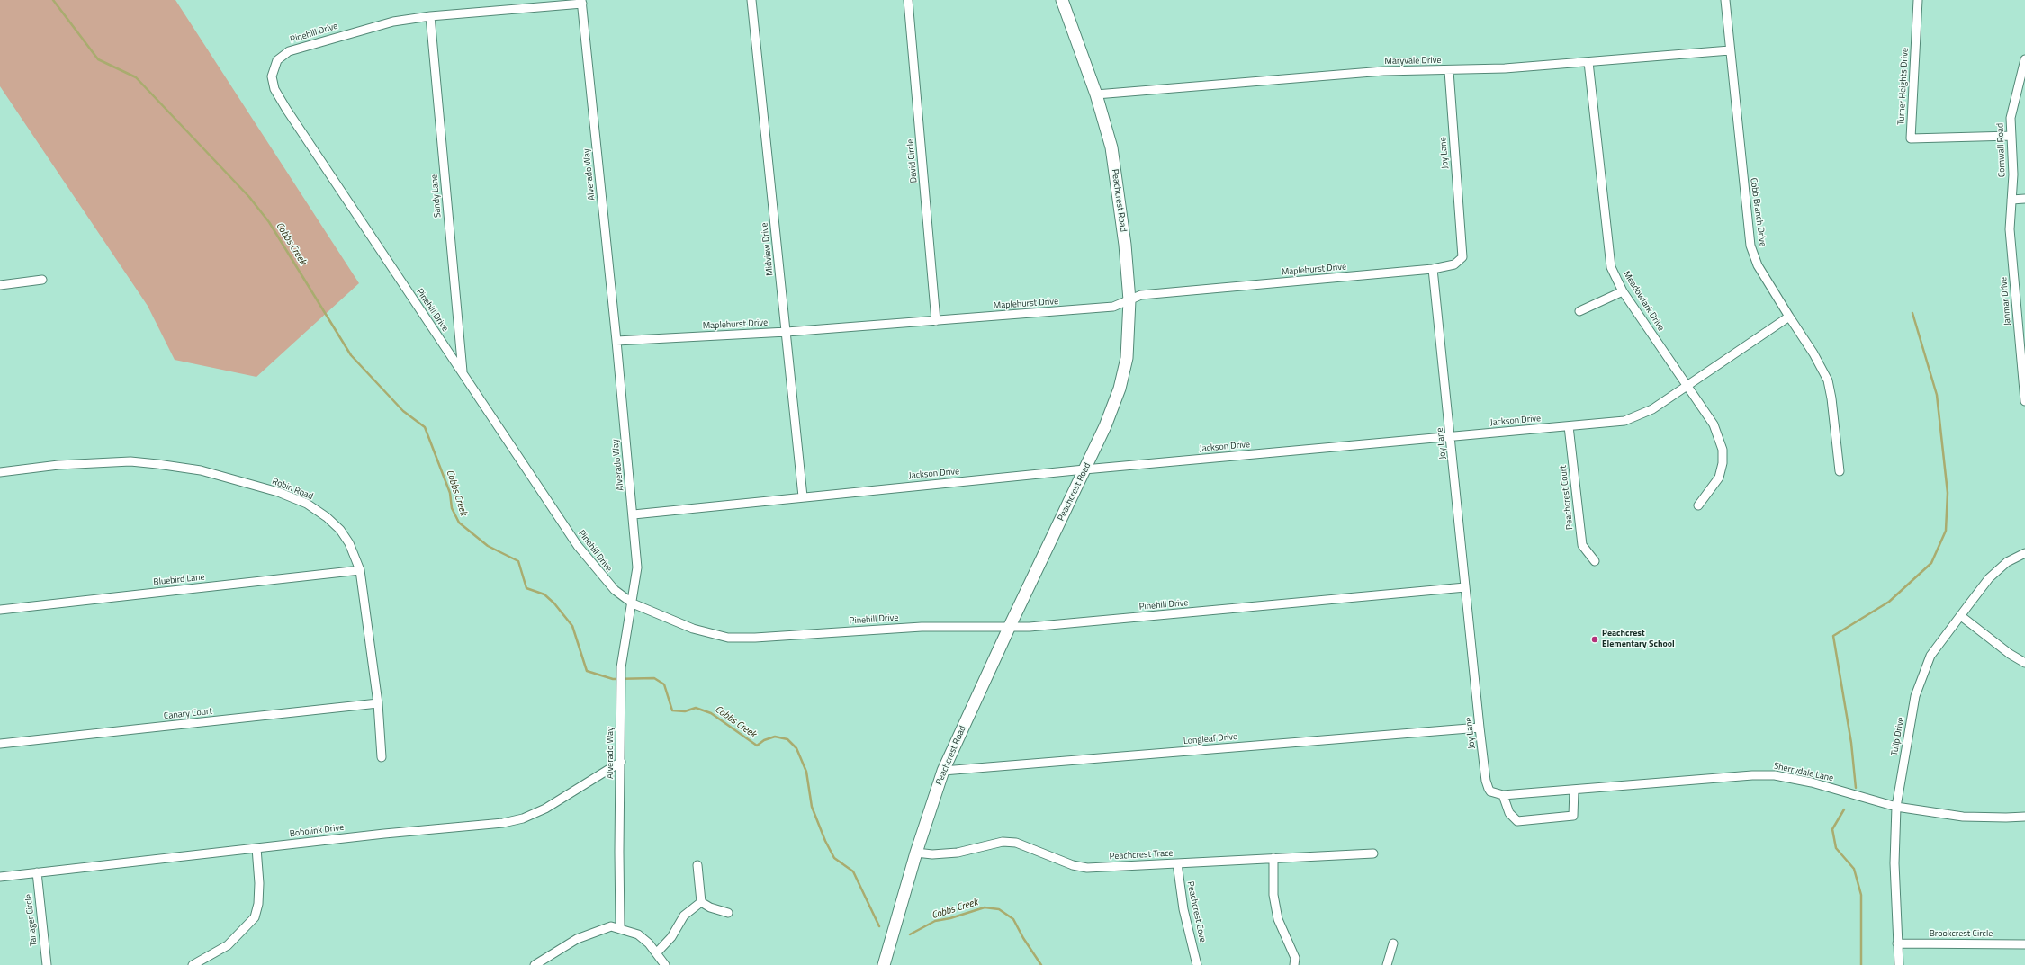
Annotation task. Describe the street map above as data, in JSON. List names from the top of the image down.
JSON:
{
  "streets": {
    "street": [
      "Pinehill Drive",
      "Maryvale Drive",
      "Turner Heights Drive",
      "Cornwall Road",
      "Joy Lane",
      "David Circle",
      "Alverado Way",
      "Sandy Lane",
      "Peachcrest Road",
      "Cobb Branch Drive",
      "Midview Drive",
      "Maplehurst Drive",
      "Meadowlark Drive",
      "Janmar Drive",
      "Jackson Drive",
      "Robin Road",
      "Peachcrest Court",
      "Bluebird Lane",
      "Canary Court",
      "Tulip Drive",
      "Longleaf Drive",
      "Sherrydale Lane",
      "Bobolink Drive",
      "Peachcrest Trace",
      "Peachcrest Cove",
      "Tanager Circle",
      "Brookcrest Circle"
    ]
  },
  "crossings": [
    ["Pinehill Drive", "Joy Lane"],
    ["Pinehill Drive", "Alverado Way"],
    ["Pinehill Drive", "Sandy Lane"],
    ["Pinehill Drive", "Peachcrest Road"],
    ["Maryvale Drive", "Joy Lane"],
    ["Maryvale Drive", "Peachcrest Road"],
    ["Maryvale Drive", "Cobb Branch Drive"],
    ["Maryvale Drive", "Meadowlark Drive"],
    ["Turner Heights Drive", "Cornwall Road"],
    ["Cornwall Road", "Janmar Drive"],
    ["Joy Lane", "Maplehurst Drive"],
    ["Joy Lane", "Jackson Drive"],
    ["Joy Lane", "Longleaf Drive"],
    ["Joy Lane", "Sherrydale Lane"],
    ["David Circle", "Maplehurst Drive"],
    ["Alverado Way", "Maplehurst Drive"],
    ["Alverado Way", "Jackson Drive"],
    ["Alverado Way", "Bobolink Drive"],
    ["Peachcrest Road", "Maplehurst Drive"],
    ["Peachcrest Road", "Jackson Drive"],
    ["Peachcrest Road", "Longleaf Drive"],
    ["Peachcrest Road", "Peachcrest Trace"],
    ["Cobb Branch Drive", "Jackson Drive"],
    ["Midview Drive", "Maplehurst Drive"],
    ["Midview Drive", "Jackson Drive"],
    ["Meadowlark Drive", "Jackson Drive"],
    ["Jackson Drive", "Peachcrest Court"],
    ["Robin Road", "Bluebird Lane"],
    ["Robin Road", "Canary Court"],
    ["Tulip Drive", "Sherrydale Lane"],
    ["Tulip Drive", "Brookcrest Circle"],
    ["Bobolink Drive", "Tanager Circle"],
    ["Peachcrest Trace", "Peachcrest Cove"]
  ],
  "water": ["Cobbs Creek"],
  "places": ["Peachcrest Elementary School"]
}
